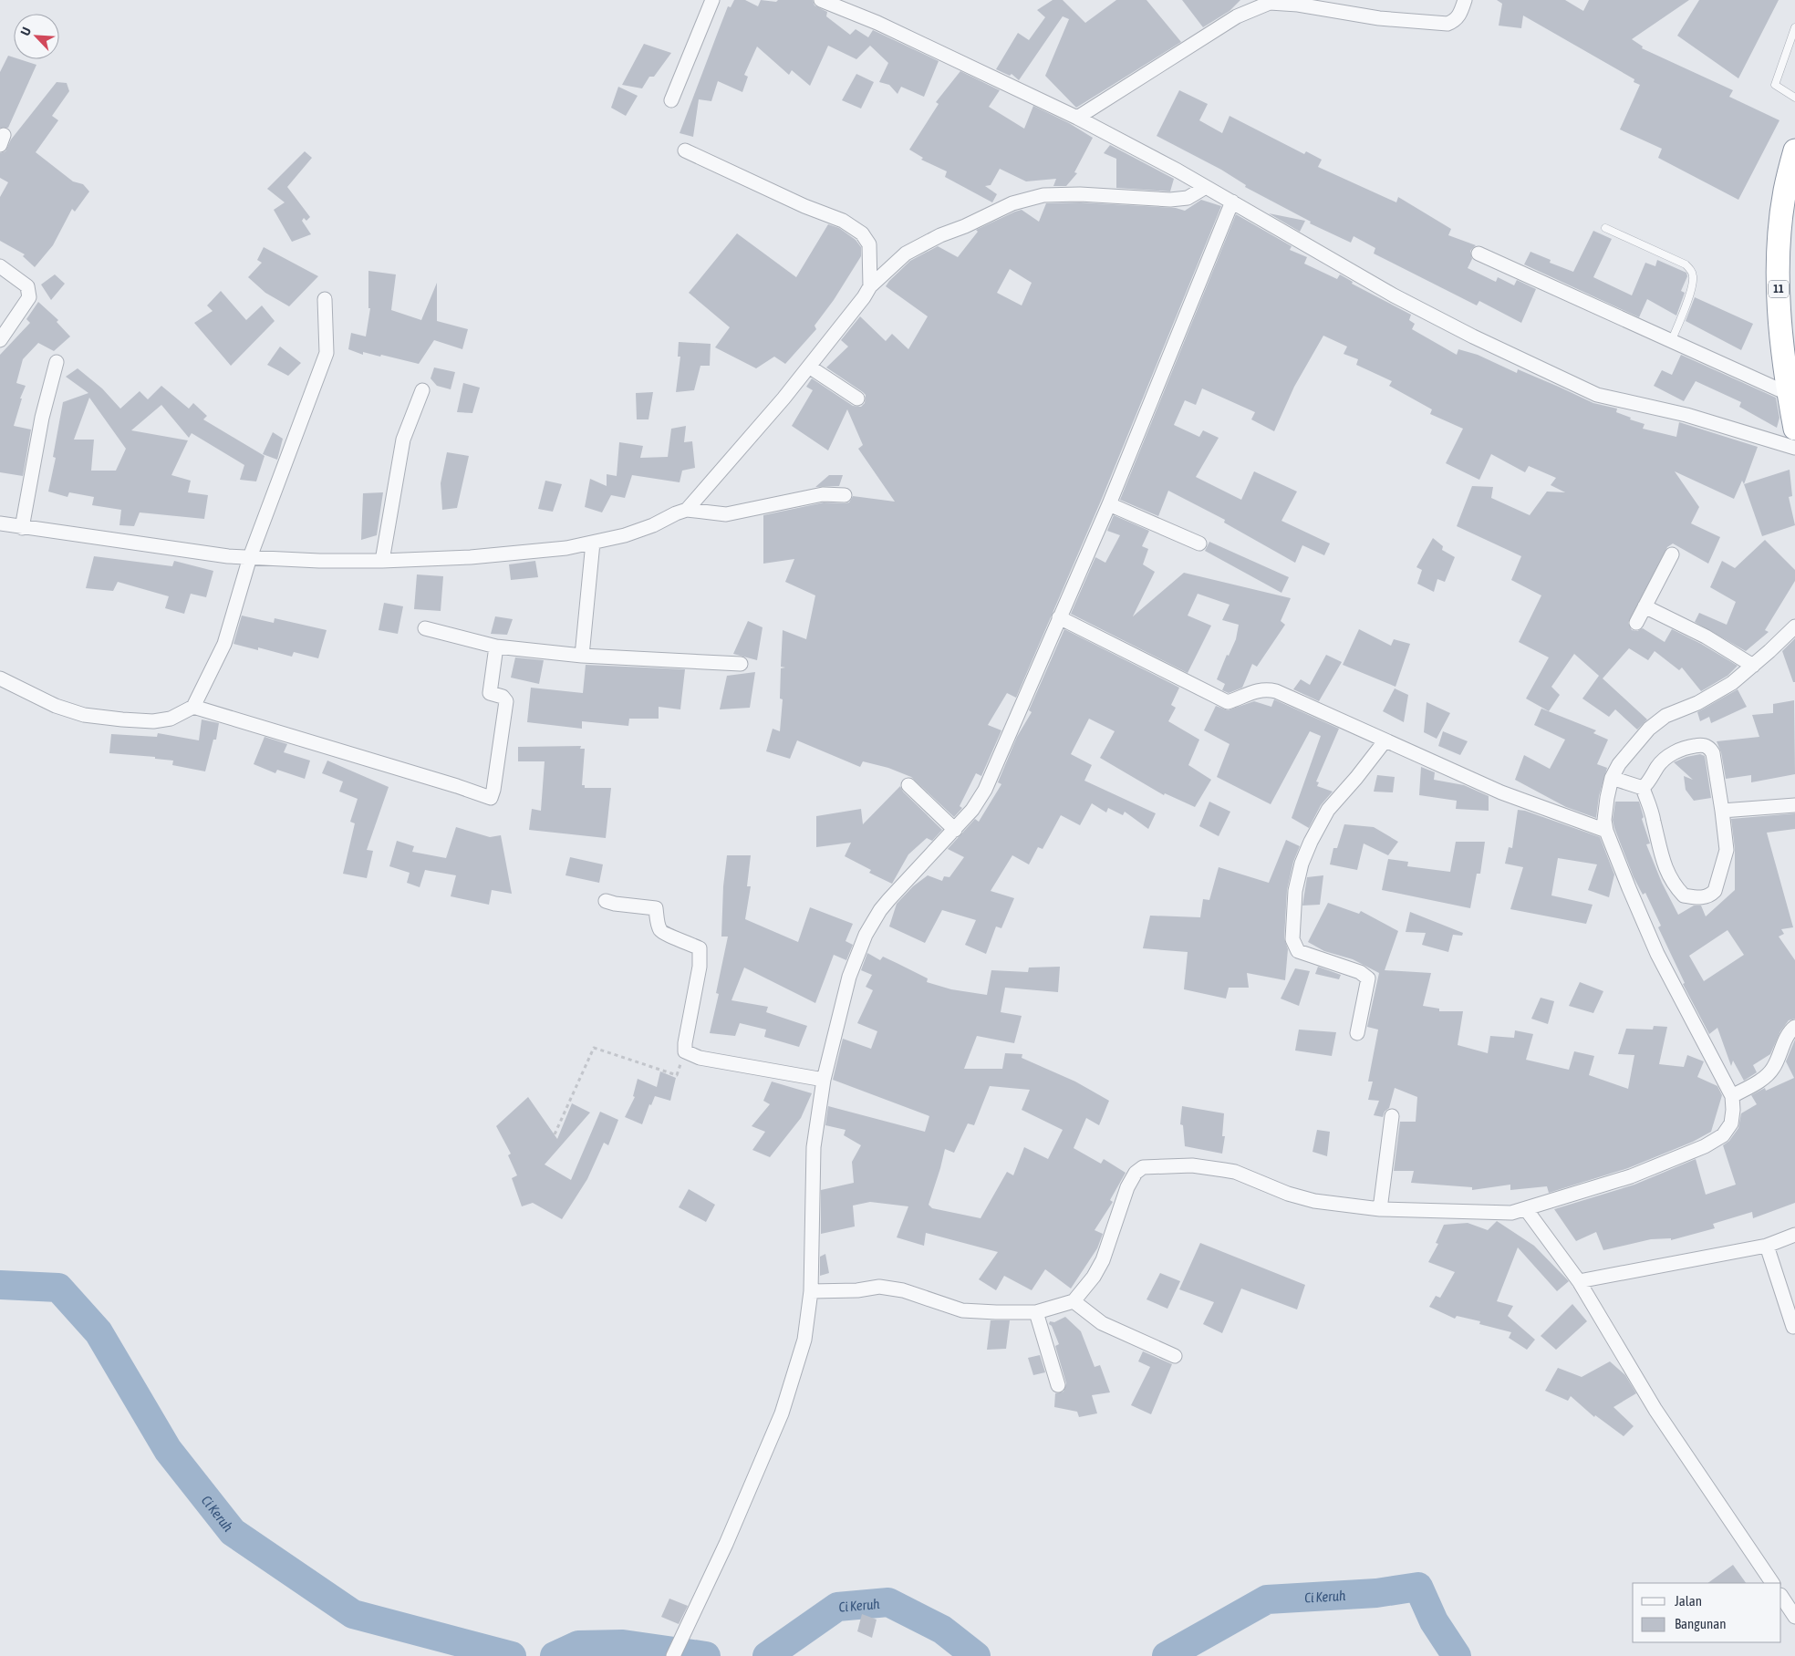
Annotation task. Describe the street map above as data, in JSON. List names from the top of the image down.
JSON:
{
  "streets": {
    "highway": ["11"]
  },
  "water": ["Ci Keruh"],
  "legend": ["Jalan", "Bangunan"],
  "north": "top left"
}
